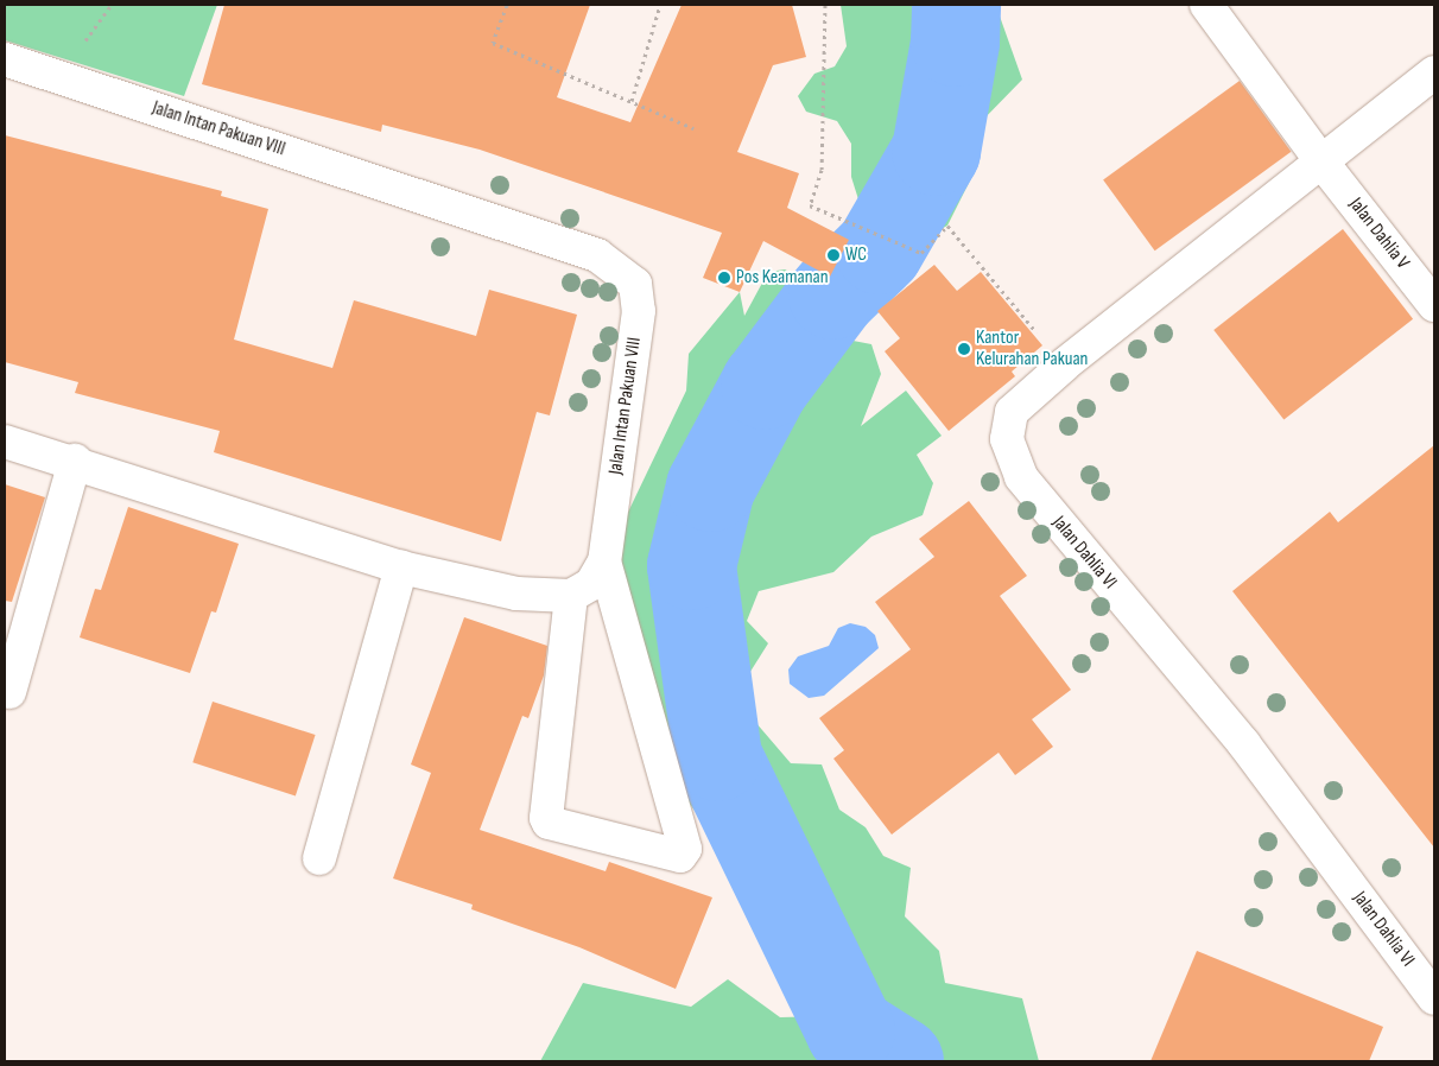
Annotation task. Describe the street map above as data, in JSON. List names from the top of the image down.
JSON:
{
  "streets": {
    "street": ["Jalan Intan Pakuan VIII", "Jalan Dahlia V", "Jalan Dahlia VI"]
  },
  "crossings": [
    ["Jalan Dahlia V", "Jalan Dahlia VI"]
  ],
  "places": ["WC", "Pos Keamanan", "Kantor Kelurahan Pakuan"]
}
